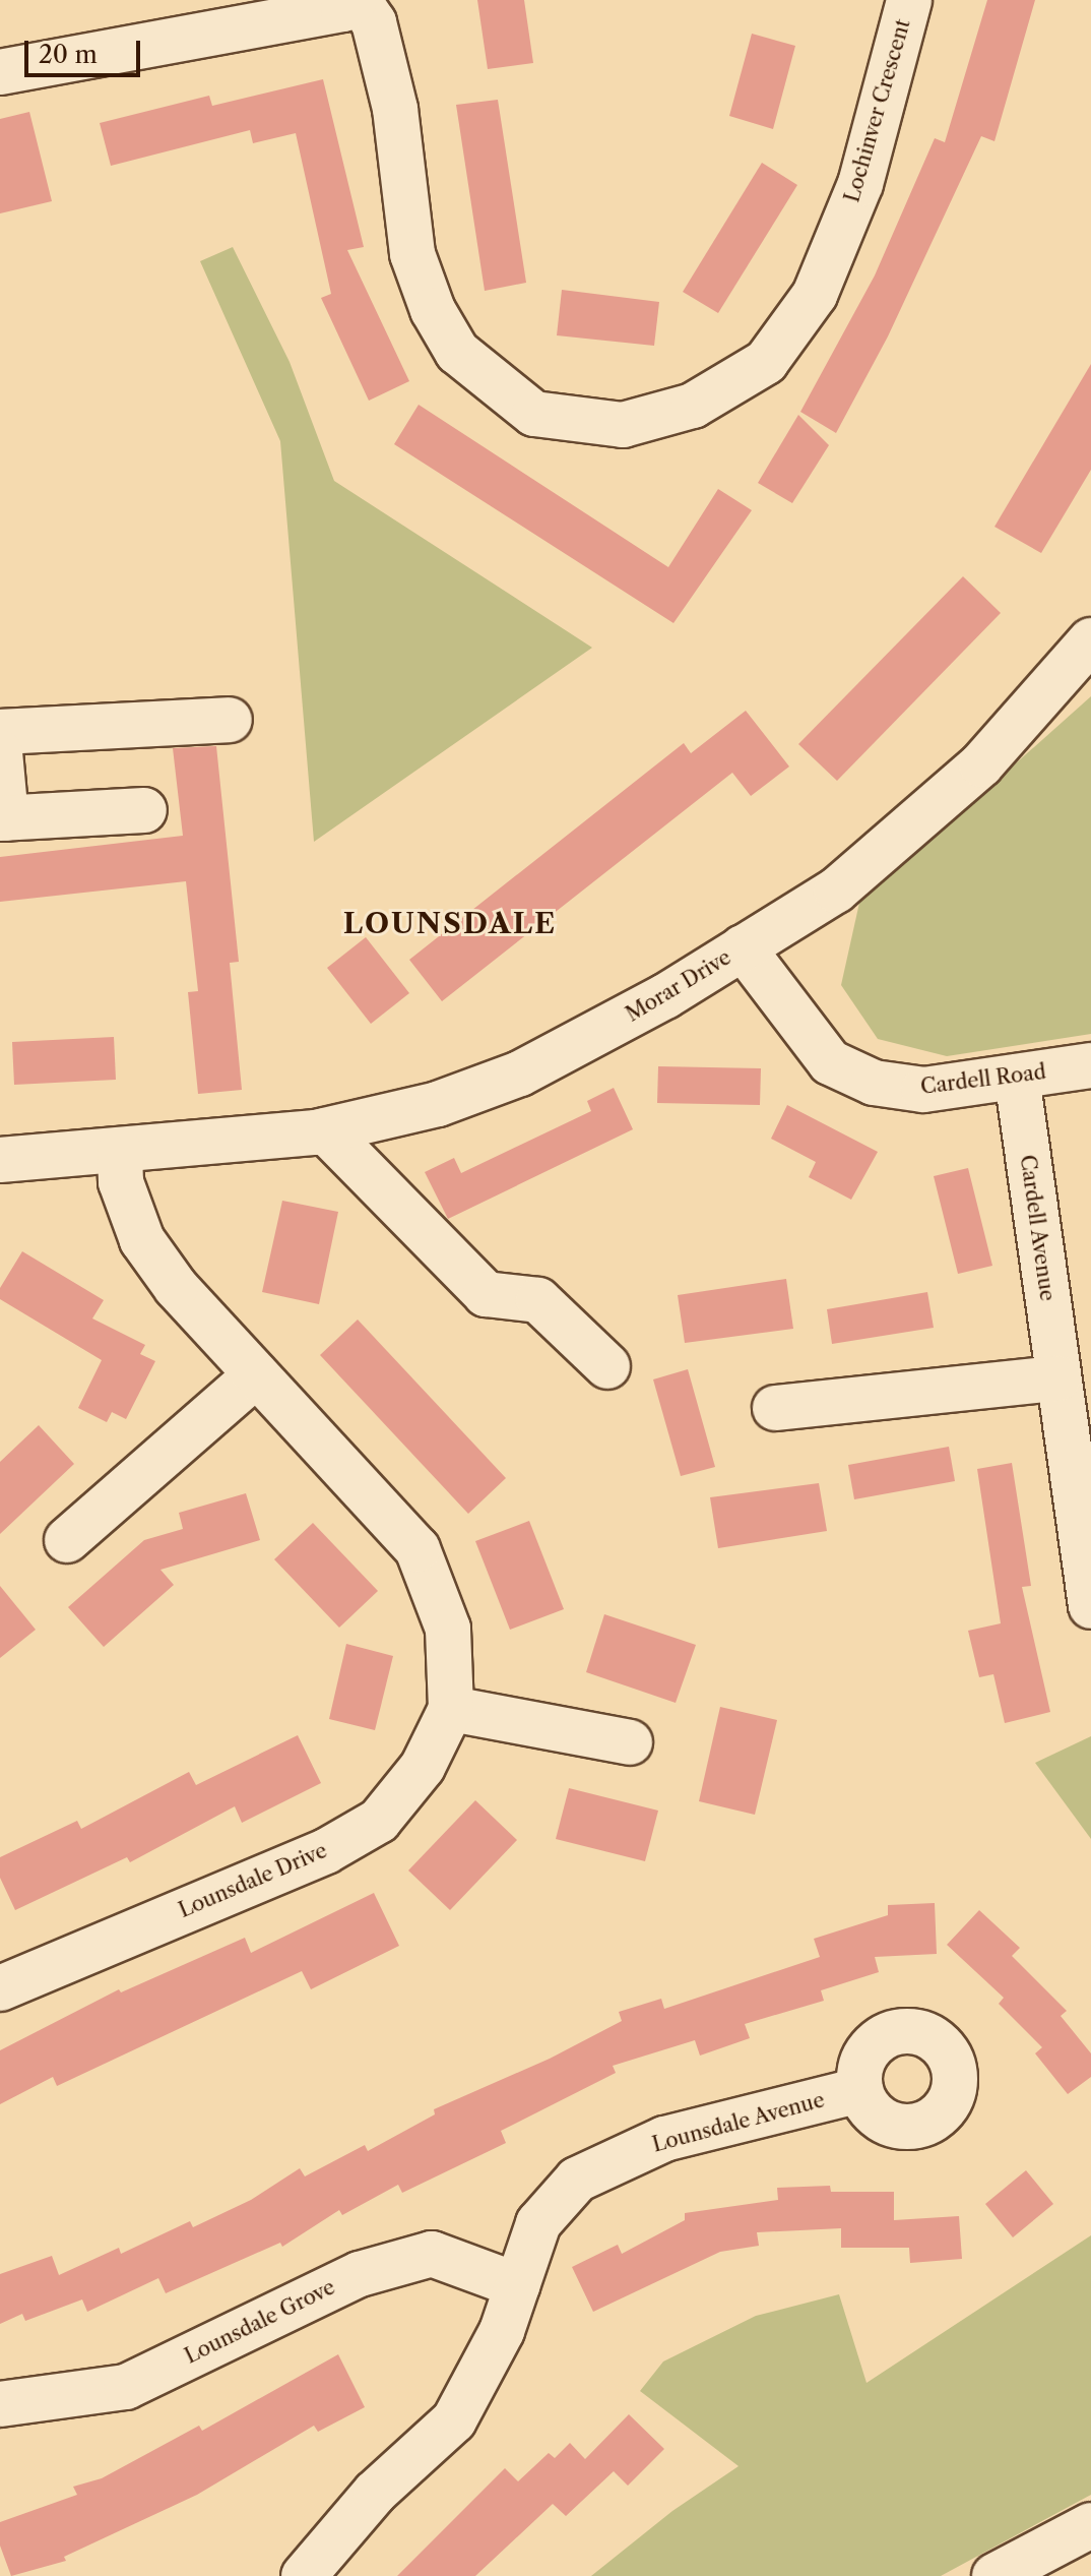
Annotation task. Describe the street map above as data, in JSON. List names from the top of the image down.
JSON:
{
  "streets": {
    "street": [
      "Lochinver Crescent",
      "Morar Drive",
      "Cardell Road",
      "Cardell Avenue",
      "Lounsdale Drive",
      "Lounsdale Avenue",
      "Lounsdale Grove"
    ]
  },
  "crossings": [
    ["Morar Drive", "Cardell Road"],
    ["Morar Drive", "Lounsdale Drive"],
    ["Cardell Road", "Cardell Avenue"],
    ["Lounsdale Avenue", "Lounsdale Grove"]
  ],
  "districts": ["LOUNSDALE"],
  "scale_bar": "20 m"
}
